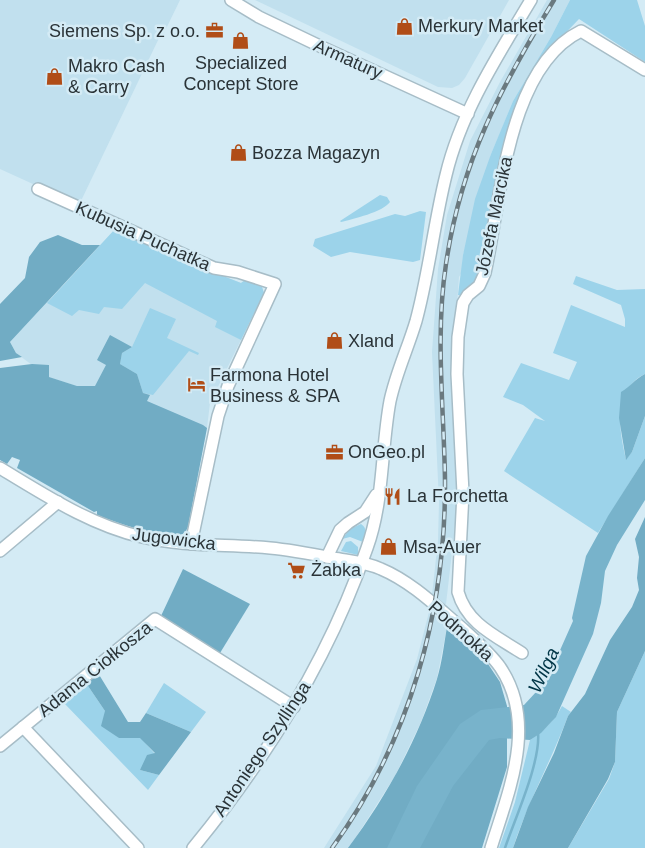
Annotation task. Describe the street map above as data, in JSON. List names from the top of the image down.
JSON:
{
  "streets": {
    "street": [
      "Armatury",
      "Józefa Marcika",
      "Kubusia Puchatka",
      "Jugowicka",
      "Podmokła",
      "Adama Ciołkosza",
      "Antoniego Szyllinga"
    ]
  },
  "crossings": [
    ["Kubusia Puchatka", "Jugowicka"],
    ["Jugowicka", "Podmokła"],
    ["Jugowicka", "Antoniego Szyllinga"],
    ["Podmokła", "Antoniego Szyllinga"],
    ["Adama Ciołkosza", "Antoniego Szyllinga"]
  ],
  "water": ["Wilga"],
  "places": {
    "shop": [
      "Merkury Market",
      "Specialized Concept Store",
      "Makro Cash & Carry",
      "Bozza Magazyn",
      "Xland",
      "Msa-Auer"
    ],
    "office": ["Siemens Sp. z o.o.", "OnGeo.pl"],
    "hotel": ["Farmona Hotel Business & SPA"],
    "restaurant": ["La Forchetta"],
    "supermarket": ["Żabka"]
  }
}
